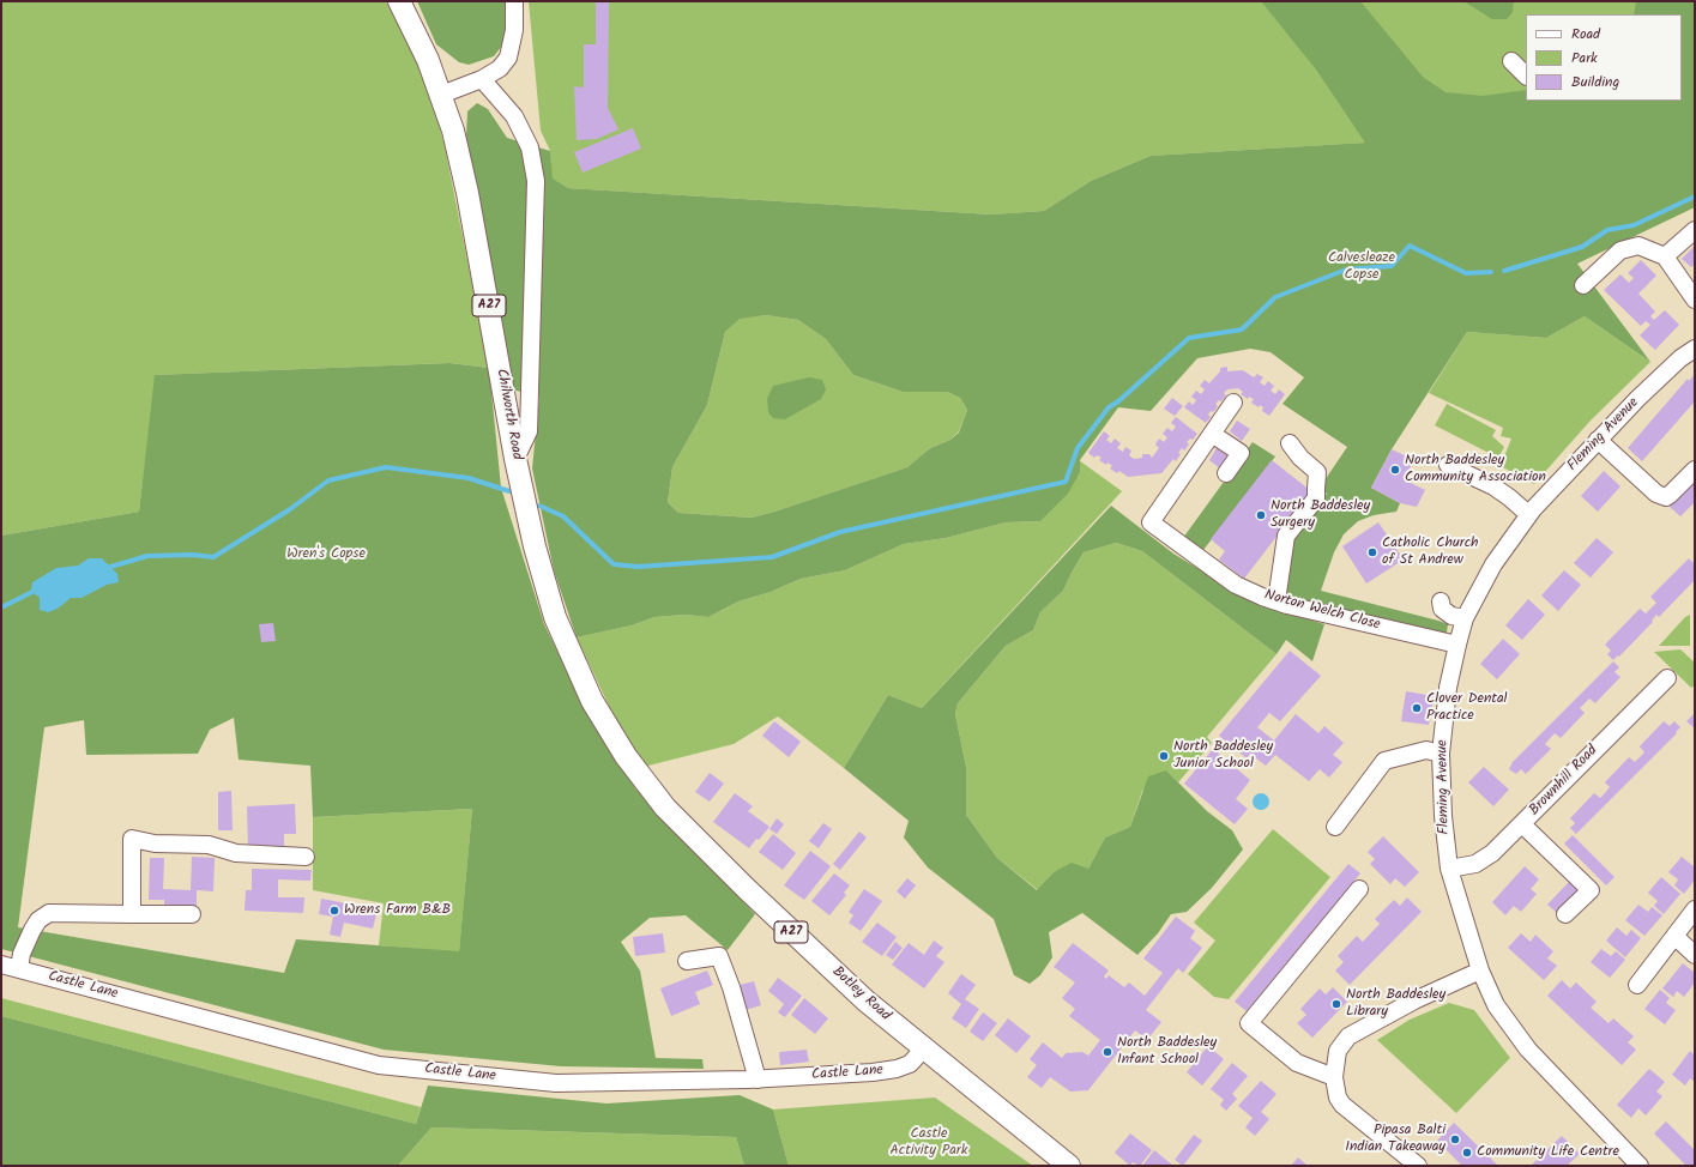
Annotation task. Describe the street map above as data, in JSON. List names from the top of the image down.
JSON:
{
  "streets": {
    "main road": ["A27", "Chilworth Road", "Botley Road"],
    "street": [
      "Fleming Avenue",
      "Norton Welch Close",
      "Brownhill Road",
      "Castle Lane"
    ]
  },
  "crossings": [
    ["Chilworth Road", "Botley Road"],
    ["Fleming Avenue", "Norton Welch Close"],
    ["Fleming Avenue", "Brownhill Road"],
    ["Castle Lane", "Botley Road"]
  ],
  "parks": ["Calvesleaze Copse", "Wren's Copse", "Castle Activity Park"],
  "places": [
    "North Baddesley Community Association",
    "North Baddesley Surgery",
    "Catholic Church of St Andrew",
    "Clover Dental Practice",
    "North Baddesley Junior School",
    "Wrens Farm B&B",
    "North Baddesley Library",
    "North Baddesley Infant School",
    "Pipasa Balti Indian Takeaway",
    "Community Life Centre"
  ],
  "legend": ["Road", "Park", "Building"]
}
